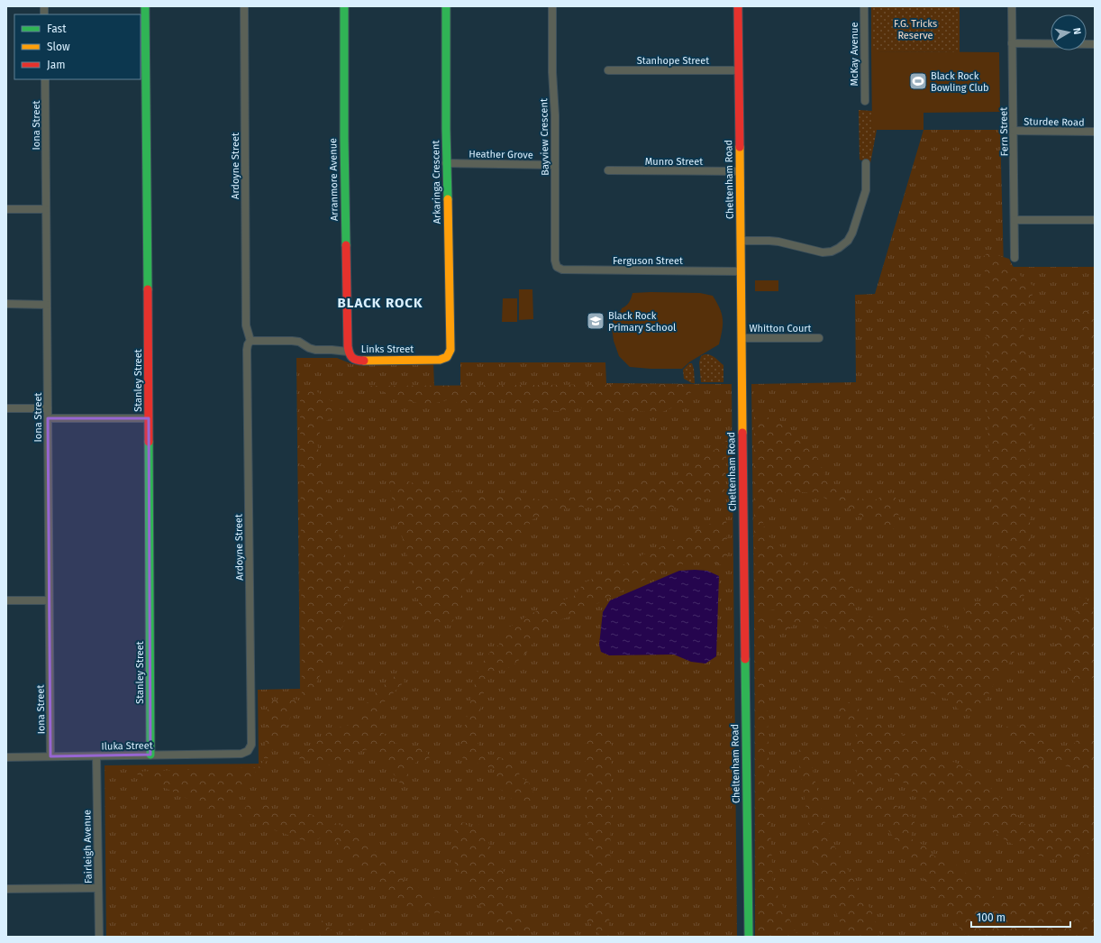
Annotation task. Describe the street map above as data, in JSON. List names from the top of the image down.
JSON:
{
  "streets": {
    "street": [
      "McKay Avenue",
      "Stanhope Street",
      "Sturdee Road",
      "Iona Street",
      "Fern Street",
      "Bayview Crescent",
      "Heather Grove",
      "Munro Street",
      "Ardoyne Street",
      "Arranmore Avenue",
      "Cheltenham Road",
      "Arkaringa Crescent",
      "Ferguson Street",
      "Whitton Court",
      "Links Street",
      "Stanley Street",
      "Iluka Street",
      "Fairleigh Avenue"
    ]
  },
  "crossings": [
    ["Stanhope Street", "Cheltenham Road"],
    ["Sturdee Road", "Fern Street"],
    ["Iona Street", "Iluka Street"],
    ["Bayview Crescent", "Heather Grove"],
    ["Bayview Crescent", "Ferguson Street"],
    ["Heather Grove", "Arkaringa Crescent"],
    ["Munro Street", "Cheltenham Road"],
    ["Ardoyne Street", "Links Street"],
    ["Ardoyne Street", "Iluka Street"],
    ["Arranmore Avenue", "Links Street"],
    ["Cheltenham Road", "Ferguson Street"],
    ["Cheltenham Road", "Whitton Court"],
    ["Arkaringa Crescent", "Links Street"],
    ["Stanley Street", "Iluka Street"],
    ["Iluka Street", "Fairleigh Avenue"]
  ],
  "districts": ["BLACK ROCK"],
  "parks": ["F.G. Tricks Reserve"],
  "places": {
    "sports": ["Black Rock Bowling Club"],
    "school or university": ["Black Rock Primary School"]
  },
  "legend": ["Fast", "Slow", "Jam"],
  "scale_bar": "100 m",
  "north": "right"
}
